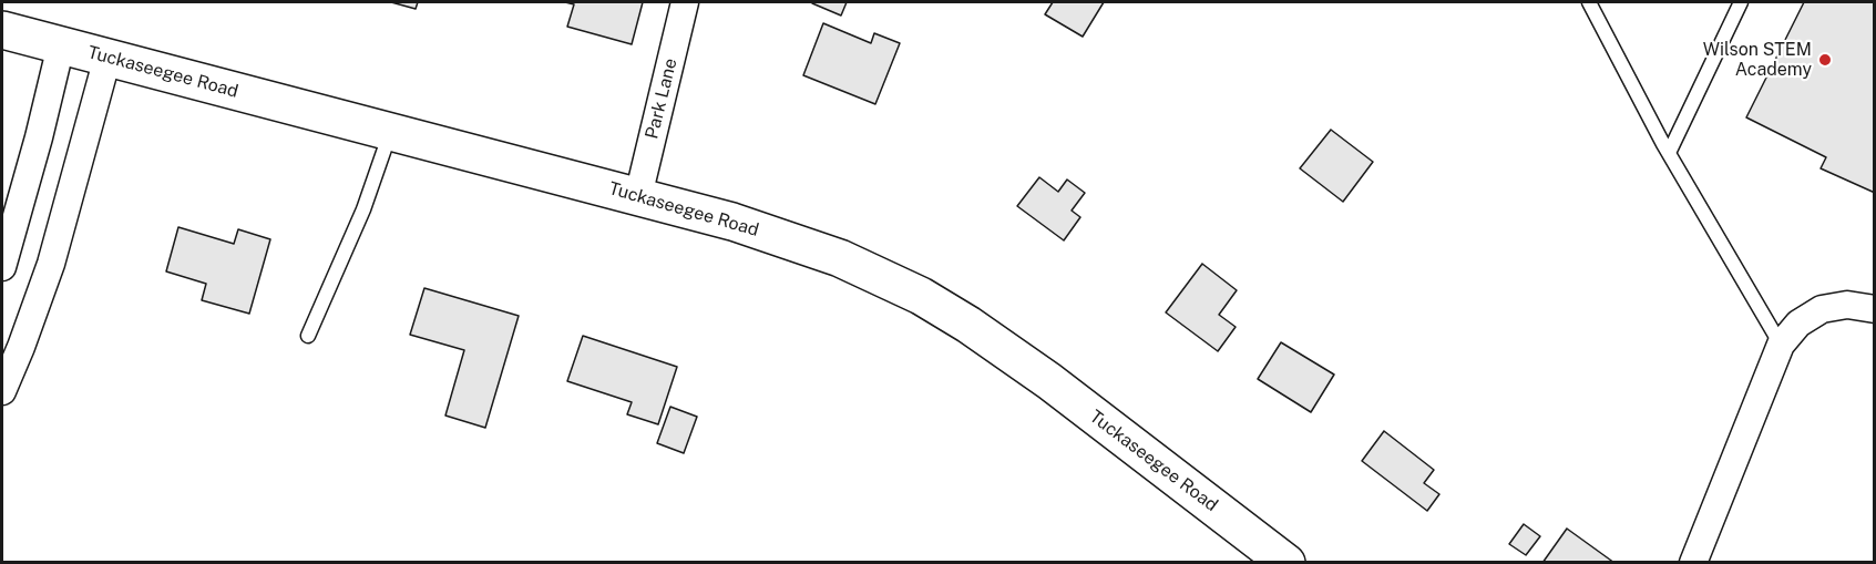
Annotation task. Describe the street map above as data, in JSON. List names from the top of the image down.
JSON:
{
  "streets": {
    "street": ["Tuckaseegee Road", "Park Lane"]
  },
  "crossings": [
    ["Tuckaseegee Road", "Park Lane"]
  ],
  "places": ["Wilson STEM Academy"]
}
